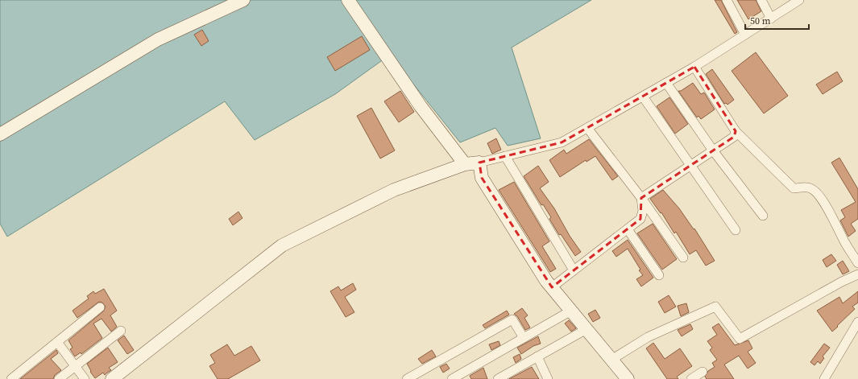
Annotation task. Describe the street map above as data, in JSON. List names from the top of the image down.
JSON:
{
  "scale_bar": "50 m"
}
